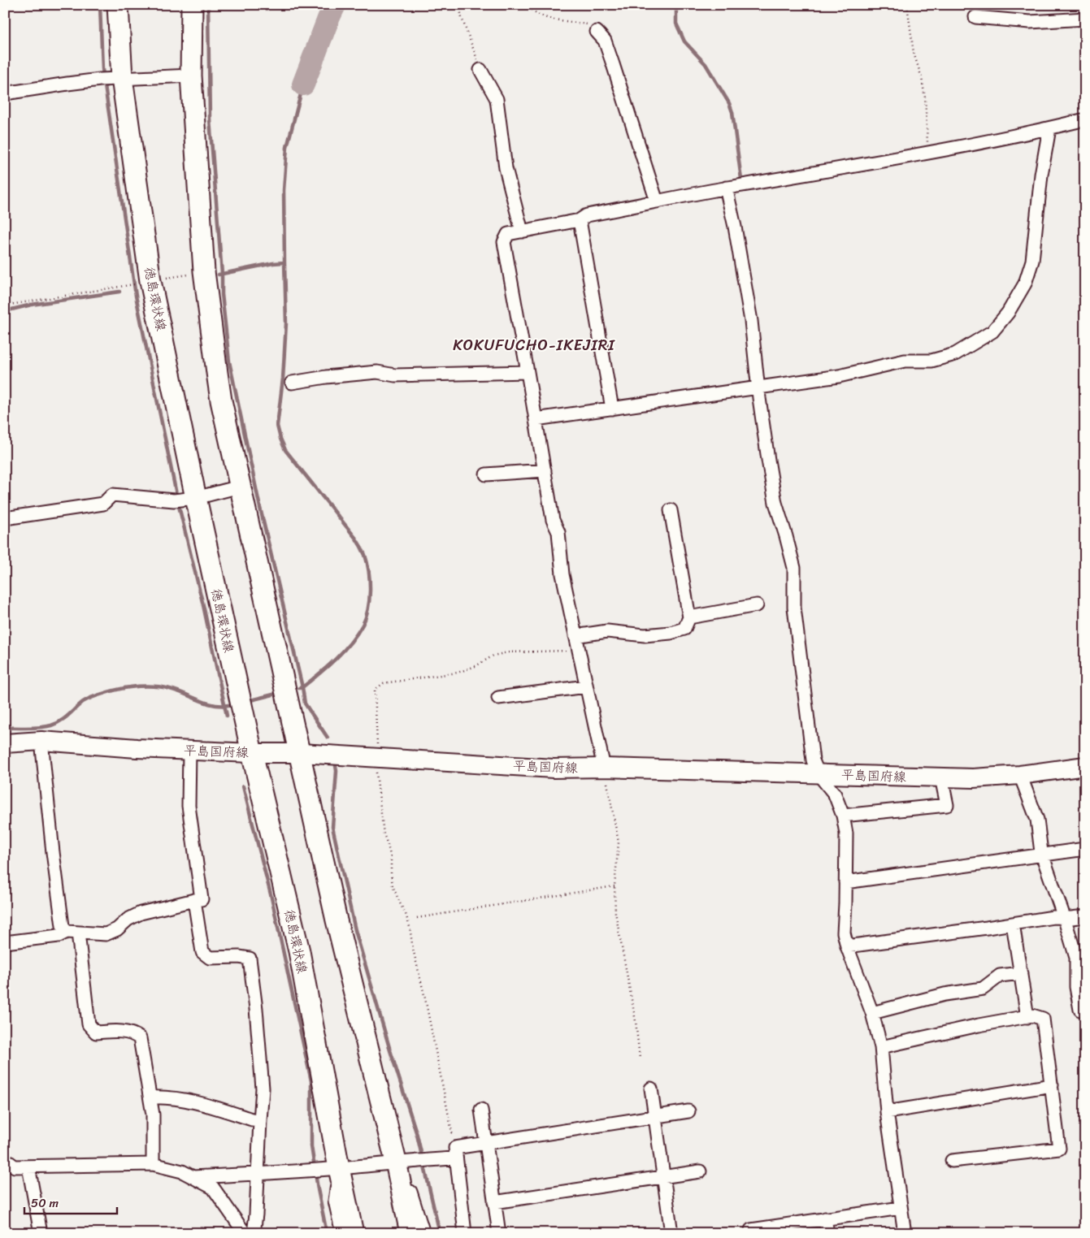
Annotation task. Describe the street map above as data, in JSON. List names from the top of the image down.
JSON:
{
  "streets": {
    "main road": ["徳島環状線", "平島国府線"]
  },
  "crossings": [
    ["徳島環状線", "平島国府線"]
  ],
  "districts": ["KOKUFUCHO-IKEJIRI"],
  "scale_bar": "50 m"
}
